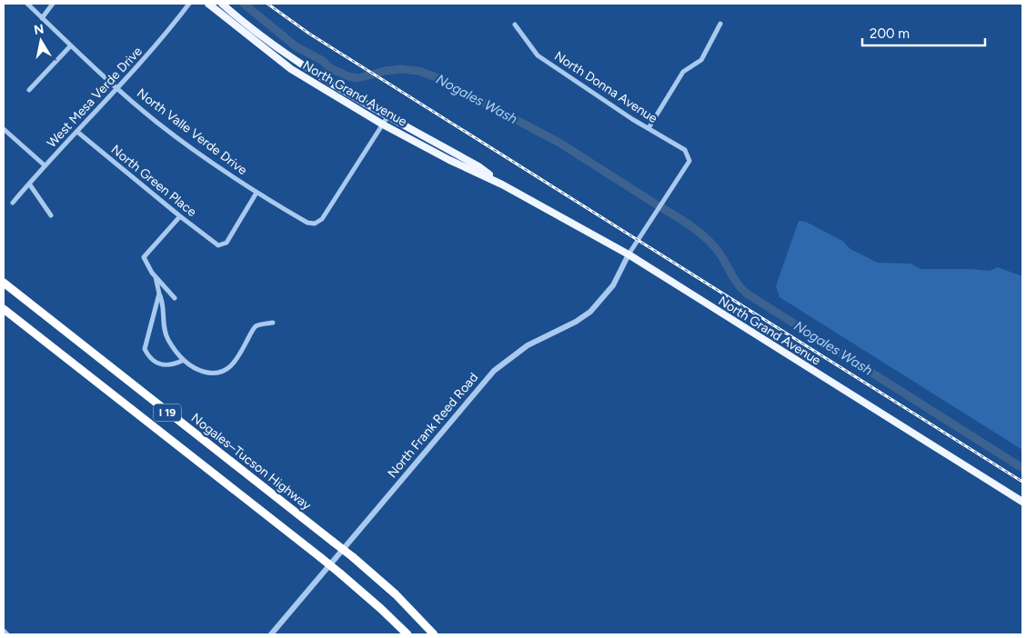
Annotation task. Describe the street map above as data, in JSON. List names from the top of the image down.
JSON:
{
  "streets": {
    "highway": ["I 19", "Nogales–Tucson Highway"],
    "main road": ["North Grand Avenue"],
    "street": [
      "North Donna Avenue",
      "West Mesa Verde Drive",
      "North Valle Verde Drive",
      "North Green Place",
      "North Frank Reed Road"
    ]
  },
  "crossings": [
    ["North Donna Avenue", "North Grand Avenue"],
    ["North Donna Avenue", "North Frank Reed Road"],
    ["North Grand Avenue", "North Valle Verde Drive"],
    ["North Grand Avenue", "North Frank Reed Road"],
    ["West Mesa Verde Drive", "North Valle Verde Drive"],
    ["West Mesa Verde Drive", "North Green Place"],
    ["North Valle Verde Drive", "North Green Place"]
  ],
  "water": ["Nogales Wash"],
  "scale_bar": "200 m",
  "north": "top"
}
